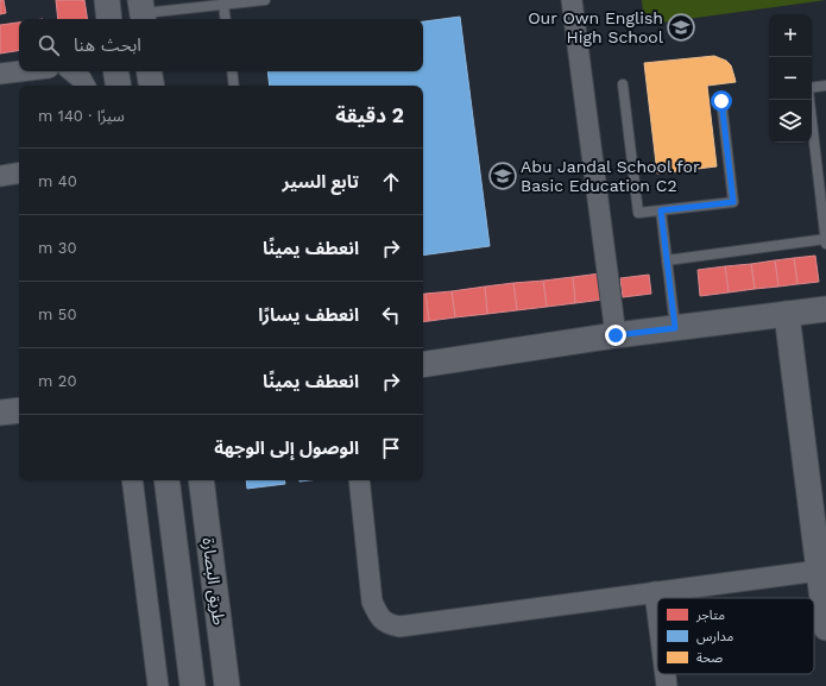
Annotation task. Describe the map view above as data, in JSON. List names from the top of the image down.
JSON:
{
  "streets": {
    "street": ["طريق البصارة"]
  },
  "places": {
    "school or university": ["Our Own English High School", "Abu Jandal School for Basic Education C2"]
  },
  "legend": ["متاجر", "مدارس", "صحة"],
  "page": {
    "map_buttons": ["+", "−"],
    "search": "ابحث هنا",
    "heading": ["2 دقيقة", "سيرًا · 140 m"],
    "list": [
      ["تابع السير", "40 m"],
      ["انعطف يمينًا", "30 m"],
      ["انعطف يسارًا", "50 m"],
      ["انعطف يمينًا", "20 m"],
      "الوصول إلى الوجهة"
    ]
  }
}
